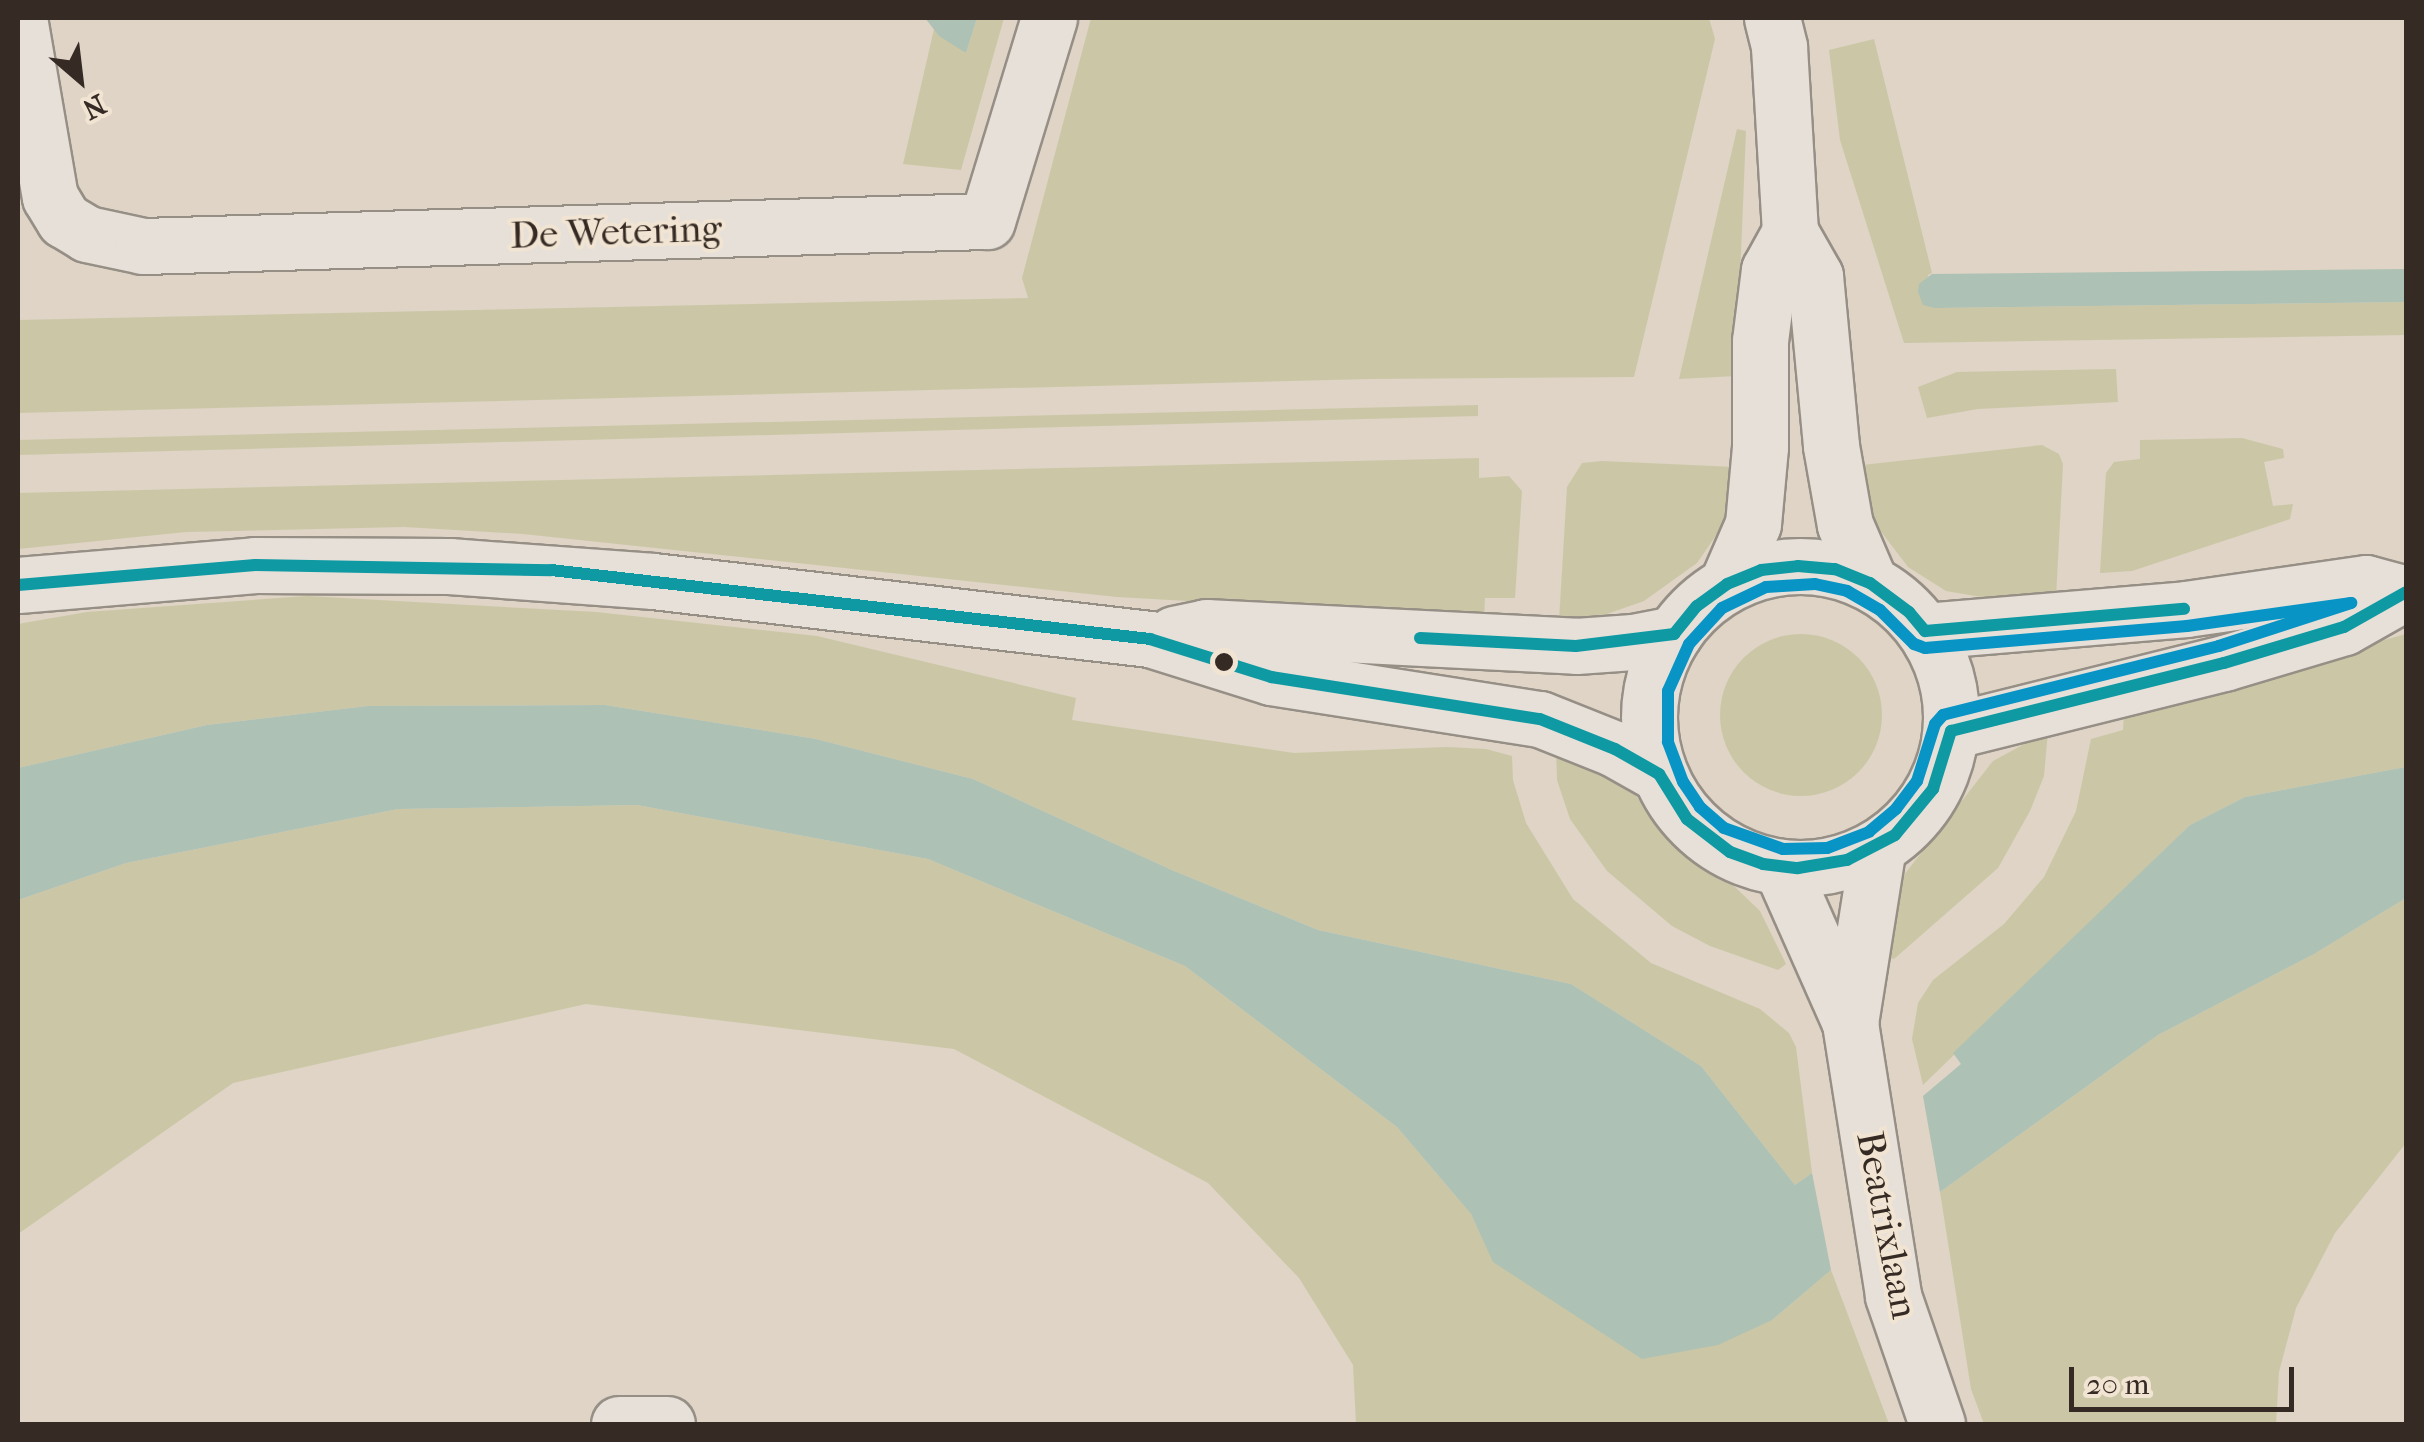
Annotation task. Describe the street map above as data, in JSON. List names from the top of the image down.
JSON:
{
  "streets": {
    "main road": ["De Wetering", "Beatrixlaan"]
  },
  "scale_bar": "20 m",
  "north": "bottom right"
}
